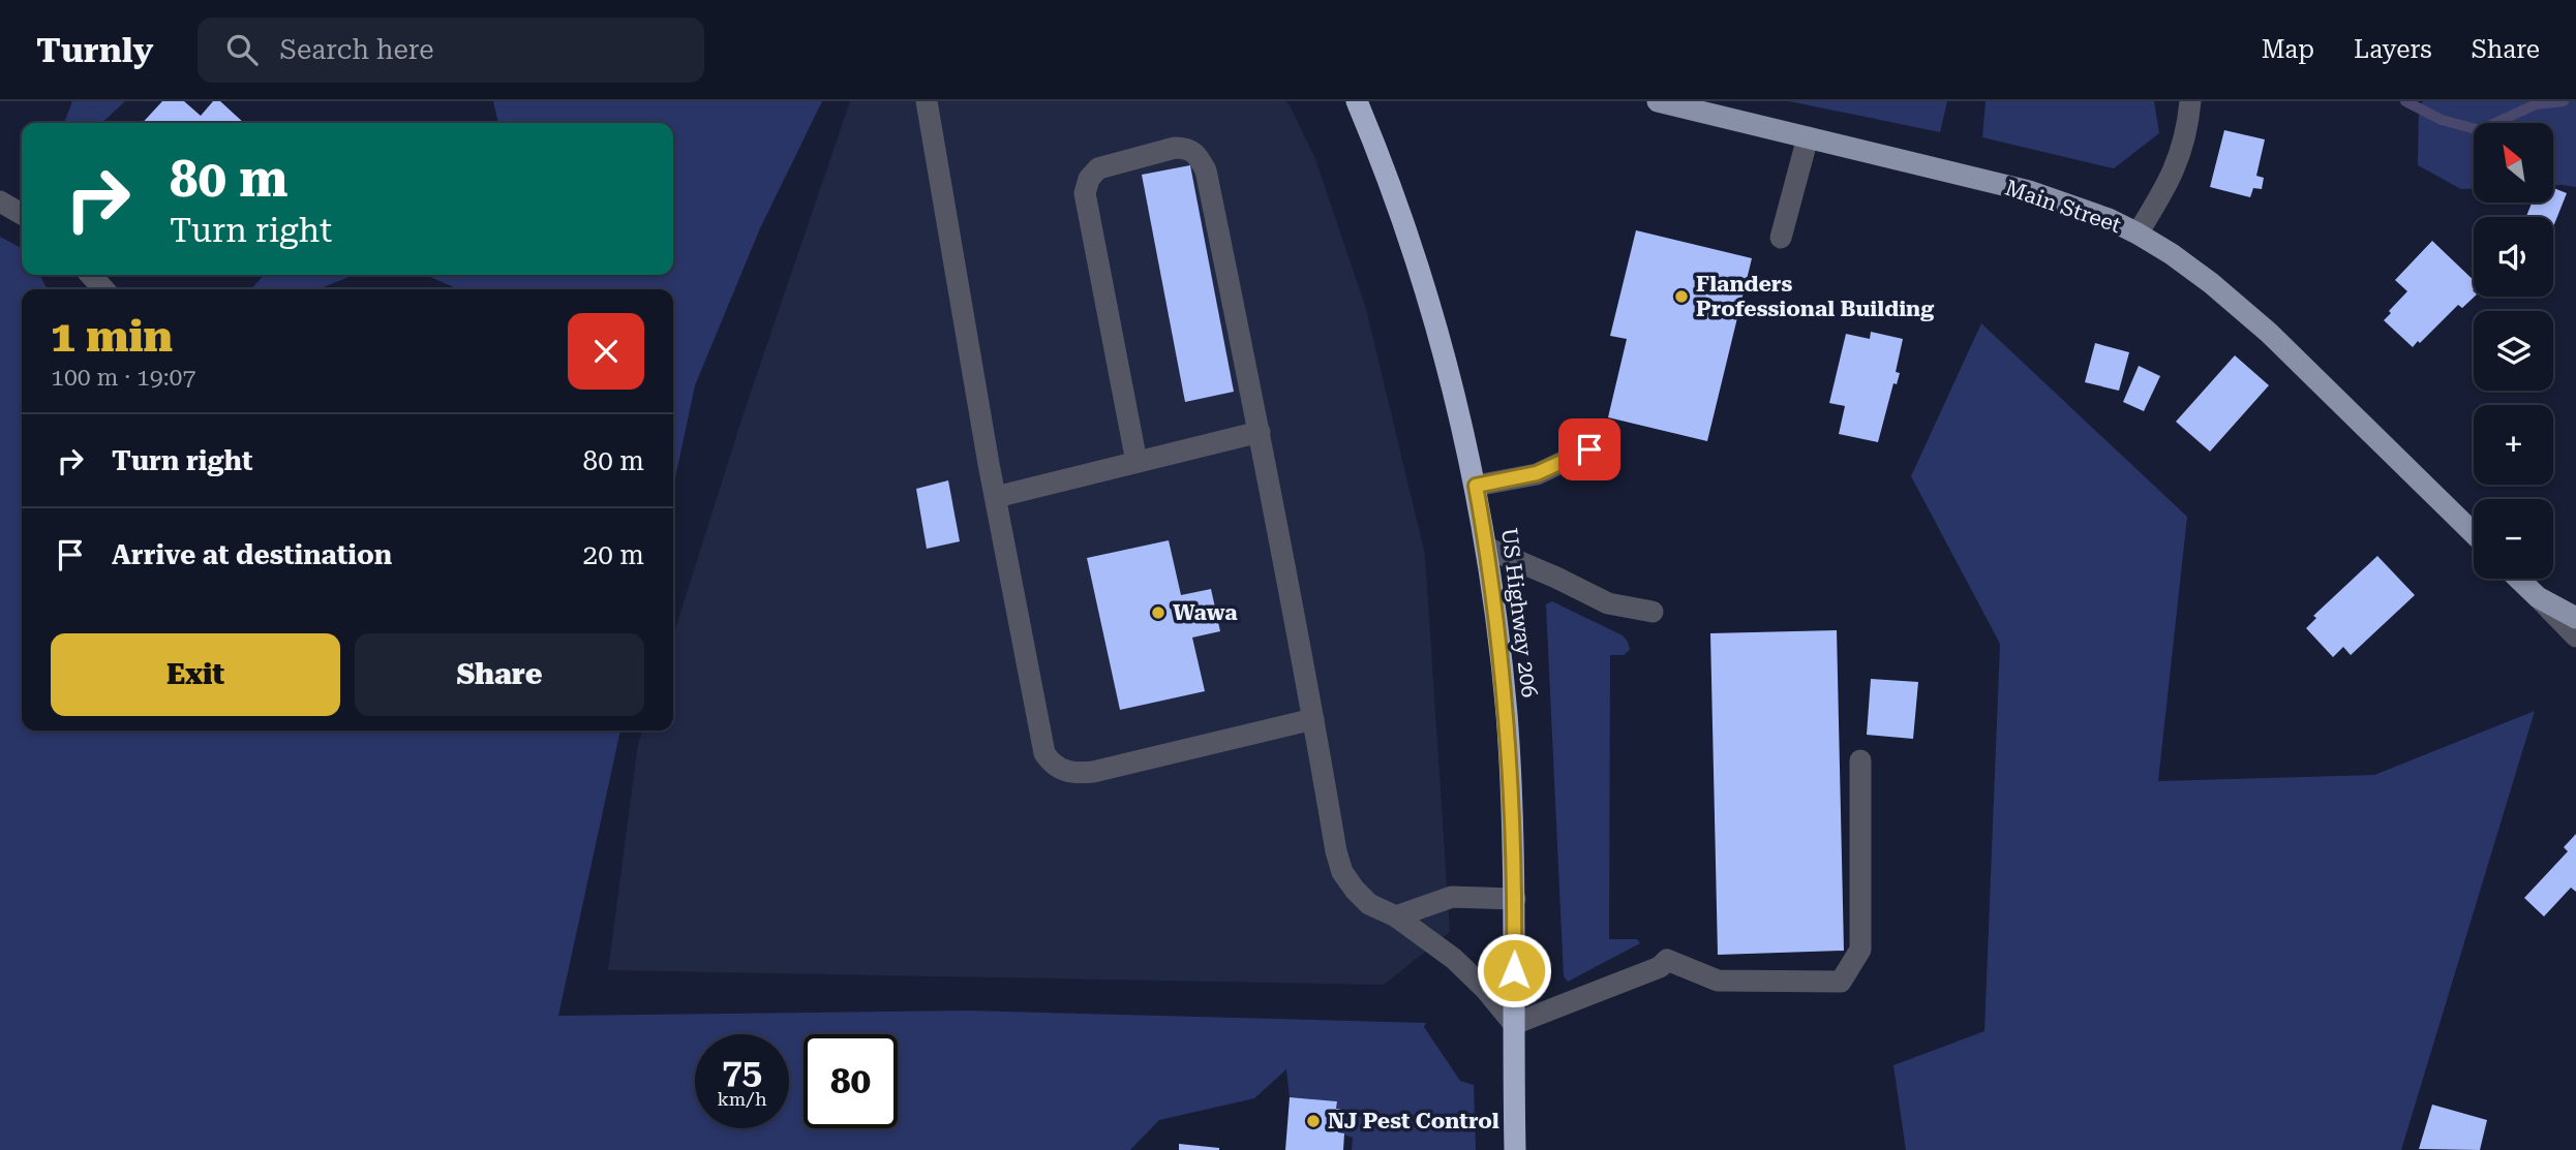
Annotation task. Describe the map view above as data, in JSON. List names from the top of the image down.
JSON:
{
  "streets": {
    "highway": ["US Highway 206"],
    "main road": ["Main Street"]
  },
  "places": ["Flanders Professional Building", "Wawa", "NJ Pest Control"],
  "north": "top left",
  "page": {
    "header": "Turnly",
    "search": "Search here",
    "nav": ["Map", "Layers", "Share"],
    "map_buttons": ["+", "−"],
    "turn": ["80 m", "Turn right"],
    "heading": ["1 min", "100 m · 19:07"],
    "list": [
      {
        "name": "Turn right",
        "value": "80 m"
      },
      {
        "name": "Arrive at destination",
        "value": "20 m"
      }
    ],
    "buttons": ["Exit", "Share"],
    "speed": "75 km/h",
    "limit": "80"
  }
}
